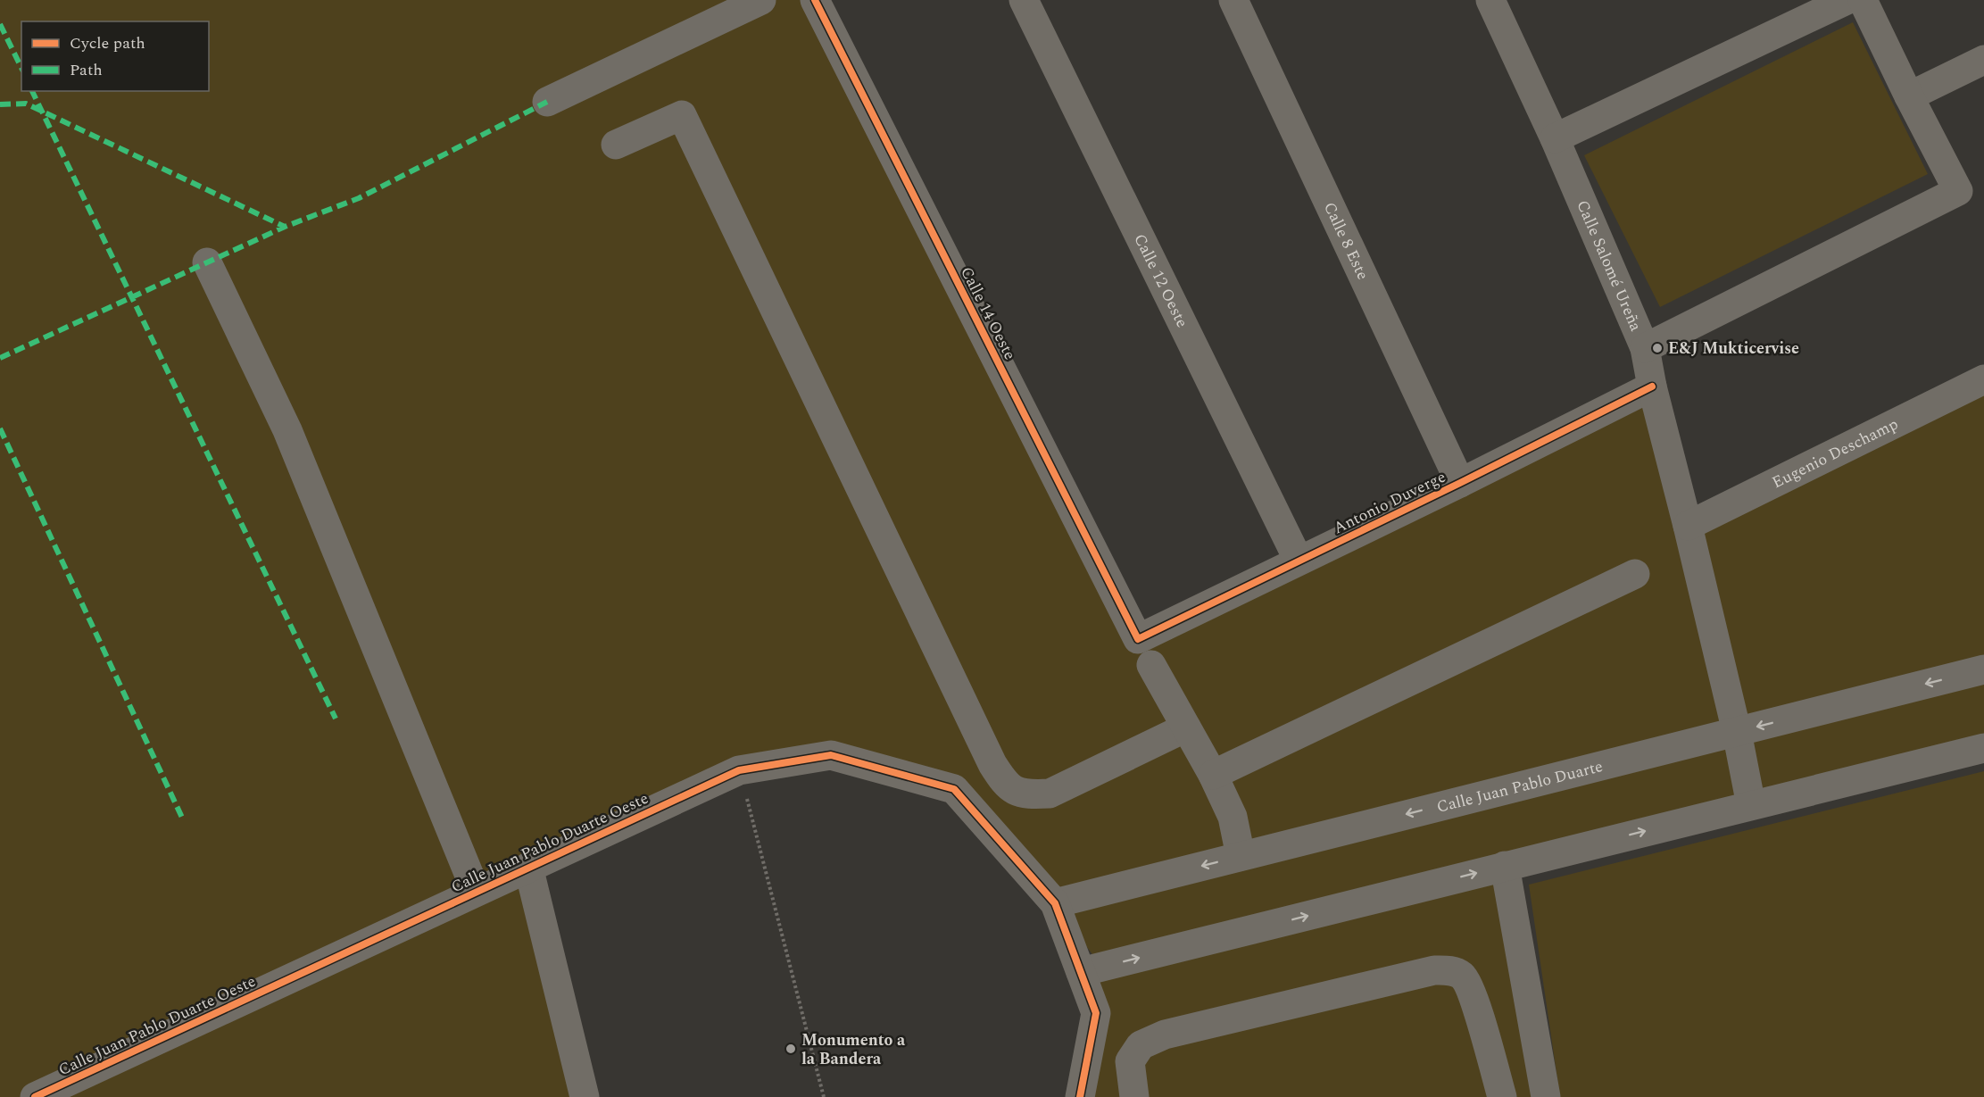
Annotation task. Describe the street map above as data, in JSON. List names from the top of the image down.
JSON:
{
  "streets": {
    "street": [
      "Calle 8 Este",
      "Calle Salomé Ureña",
      "Calle 12 Oeste",
      "Calle 14 Oeste",
      "Eugenio Deschamp",
      "Antonio Duverge",
      "Calle Juan Pablo Duarte",
      "Calle Juan Pablo Duarte Oeste"
    ]
  },
  "crossings": [
    ["Calle 8 Este", "Antonio Duverge"],
    ["Calle Salomé Ureña", "Eugenio Deschamp"],
    ["Calle Salomé Ureña", "Antonio Duverge"],
    ["Calle Salomé Ureña", "Calle Juan Pablo Duarte"],
    ["Calle 12 Oeste", "Antonio Duverge"],
    ["Calle 14 Oeste", "Antonio Duverge"],
    ["Calle Juan Pablo Duarte", "Calle Juan Pablo Duarte Oeste"]
  ],
  "places": ["E&J Mukticervise", "Monumento a la Bandera"],
  "legend": ["Cycle path", "Path"]
}
